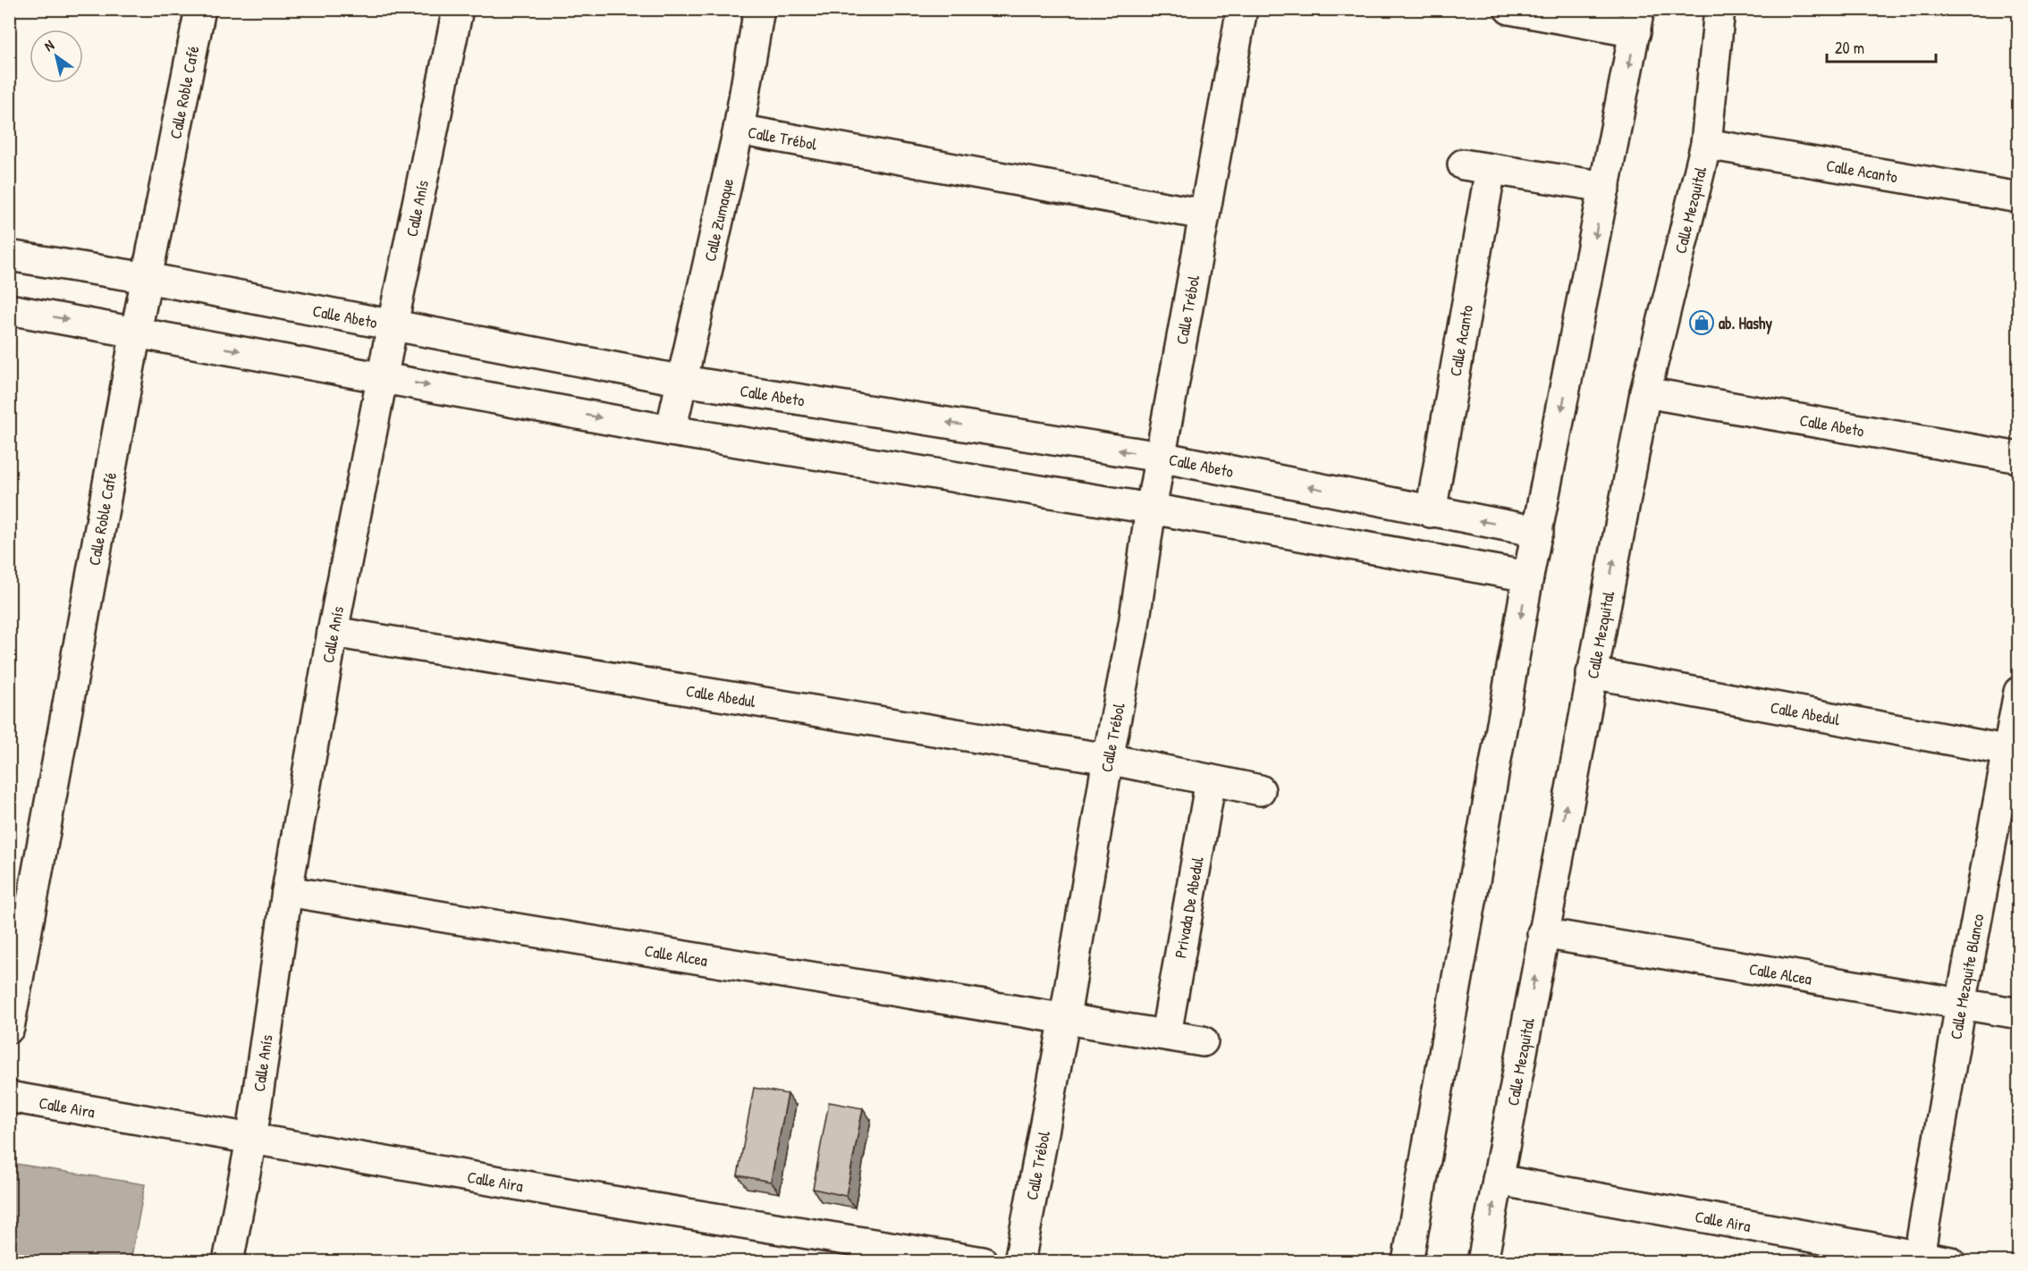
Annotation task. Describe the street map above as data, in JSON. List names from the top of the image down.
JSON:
{
  "streets": {
    "street": [
      "Calle Roble Café",
      "Calle Trébol",
      "Calle Acanto",
      "Calle Anís",
      "Calle Mezquital",
      "Calle Zumaque",
      "Calle Abeto",
      "Calle Abedul",
      "Privada De Abedul",
      "Calle Alcea",
      "Calle Mezquite Blanco",
      "Calle Aira"
    ]
  },
  "crossings": [
    ["Calle Roble Café", "Calle Abeto"],
    ["Calle Trébol", "Calle Zumaque"],
    ["Calle Trébol", "Calle Abeto"],
    ["Calle Trébol", "Calle Abedul"],
    ["Calle Trébol", "Calle Alcea"],
    ["Calle Acanto", "Calle Mezquital"],
    ["Calle Acanto", "Calle Abeto"],
    ["Calle Anís", "Calle Abeto"],
    ["Calle Anís", "Calle Abedul"],
    ["Calle Anís", "Calle Alcea"],
    ["Calle Anís", "Calle Aira"],
    ["Calle Mezquital", "Calle Abeto"],
    ["Calle Mezquital", "Calle Abedul"],
    ["Calle Mezquital", "Calle Alcea"],
    ["Calle Mezquital", "Calle Aira"],
    ["Calle Zumaque", "Calle Abeto"],
    ["Calle Abedul", "Calle Mezquite Blanco"],
    ["Calle Alcea", "Calle Mezquite Blanco"],
    ["Calle Mezquite Blanco", "Calle Aira"]
  ],
  "places": {
    "shop": ["ab. Hashy"]
  },
  "scale_bar": "20 m",
  "north": "top left"
}
